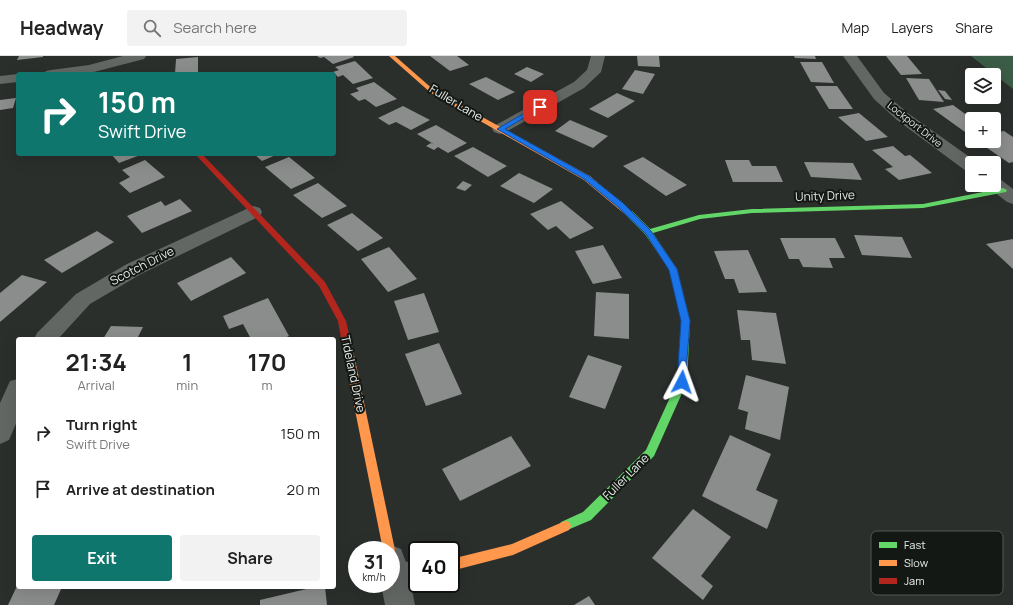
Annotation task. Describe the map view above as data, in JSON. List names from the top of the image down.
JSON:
{
  "streets": {
    "street": [
      "Fuller Lane",
      "Lockport Drive",
      "Unity Drive",
      "Scotch Drive",
      "Tideland Drive"
    ]
  },
  "crossings": [
    ["Fuller Lane", "Unity Drive"],
    ["Scotch Drive", "Tideland Drive"]
  ],
  "legend": ["Fast", "Slow", "Jam"],
  "page": {
    "header": "Headway",
    "search": "Search here",
    "nav": ["Map", "Layers", "Share"],
    "map_buttons": ["+", "−"],
    "turn": ["150 m", "Swift Drive"],
    "eta": [
      "21:34",
      "Arrival",
      "1",
      "min",
      "170",
      "m"
    ],
    "list": [
      {
        "name": "Turn right",
        "note": "Swift Drive",
        "value": "150 m"
      },
      {
        "name": "Arrive at destination",
        "value": "20 m"
      }
    ],
    "buttons": ["Exit", "Share"],
    "speed": "31 km/h",
    "limit": "40"
  }
}
